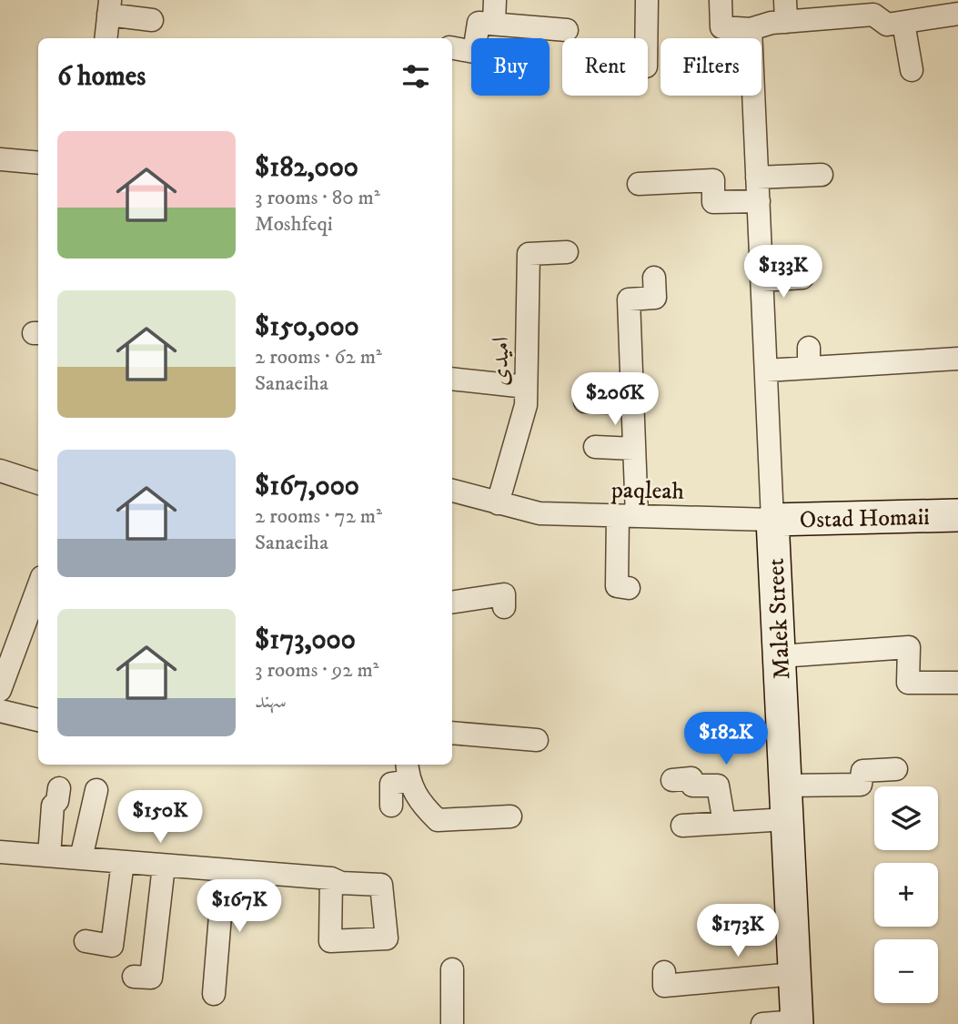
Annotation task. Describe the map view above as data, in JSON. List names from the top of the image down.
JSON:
{
  "streets": {
    "street": [
      "امیدی",
      "paqleah",
      "Ostad Homaii",
      "Malek Street"
    ]
  },
  "crossings": [
    ["امیدی", "paqleah"],
    ["paqleah", "Ostad Homaii"],
    ["paqleah", "Malek Street"],
    ["Ostad Homaii", "Malek Street"]
  ],
  "page": {
    "chip": ["Buy", "Rent", "Filters"],
    "heading": "6 homes",
    "list": [
      {
        "name": "$182,000",
        "note": "3 rooms · 80 m² · Moshfeqi"
      },
      {
        "name": "$150,000",
        "note": "2 rooms · 62 m² · Sanaeiha"
      },
      {
        "name": "$167,000",
        "note": "2 rooms · 72 m² · Sanaeiha"
      },
      {
        "name": "$173,000",
        "note": "3 rooms · 92 m² · سهند"
      }
    ],
    "price": [
      "$133K",
      "$206K",
      "$182K",
      "$150K",
      "$167K",
      "$173K"
    ],
    "map_buttons": ["+", "−"]
  }
}
